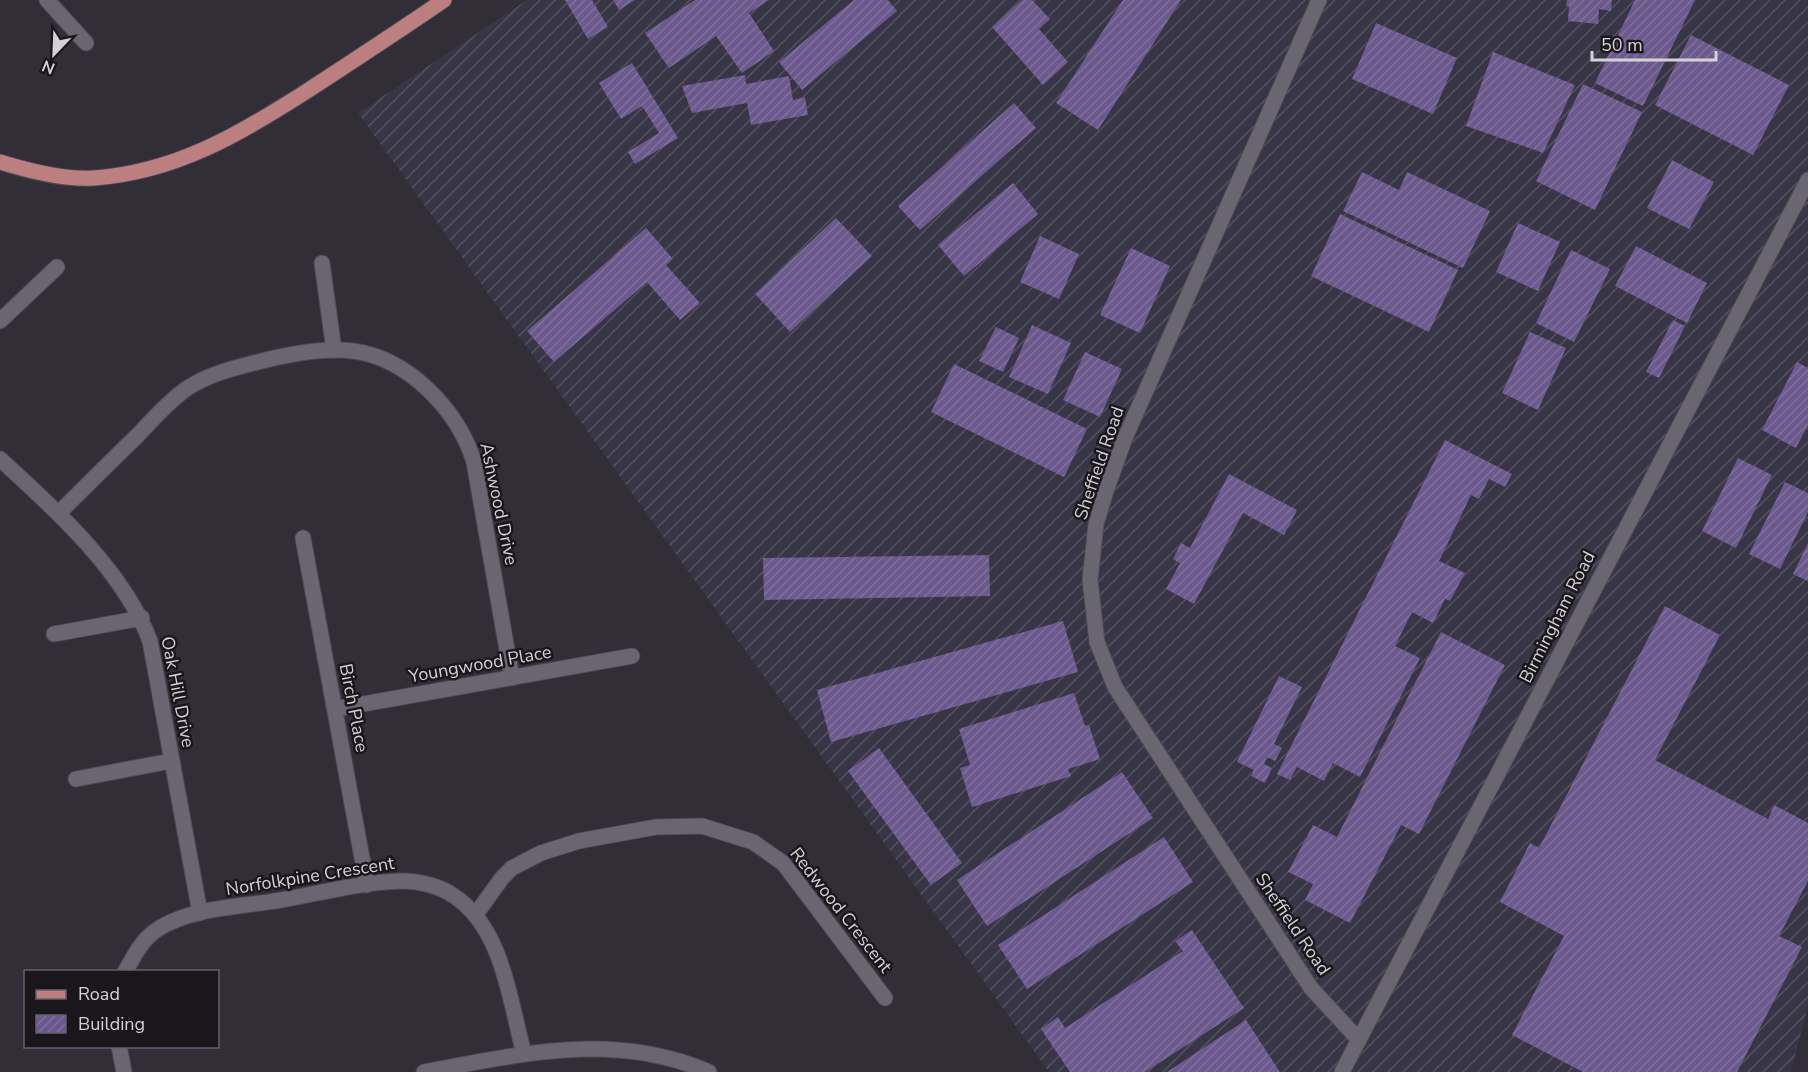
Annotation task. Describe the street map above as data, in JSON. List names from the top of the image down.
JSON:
{
  "streets": {
    "street": [
      "Sheffield Road",
      "Ashwood Drive",
      "Birmingham Road",
      "Youngwood Place",
      "Oak Hill Drive",
      "Birch Place",
      "Norfolkpine Crescent",
      "Redwood Crescent"
    ]
  },
  "crossings": [
    ["Sheffield Road", "Birmingham Road"],
    ["Ashwood Drive", "Youngwood Place"],
    ["Ashwood Drive", "Oak Hill Drive"],
    ["Youngwood Place", "Birch Place"],
    ["Oak Hill Drive", "Norfolkpine Crescent"],
    ["Birch Place", "Norfolkpine Crescent"],
    ["Norfolkpine Crescent", "Redwood Crescent"]
  ],
  "legend": ["Road", "Building"],
  "scale_bar": "50 m",
  "north": "bottom left"
}
